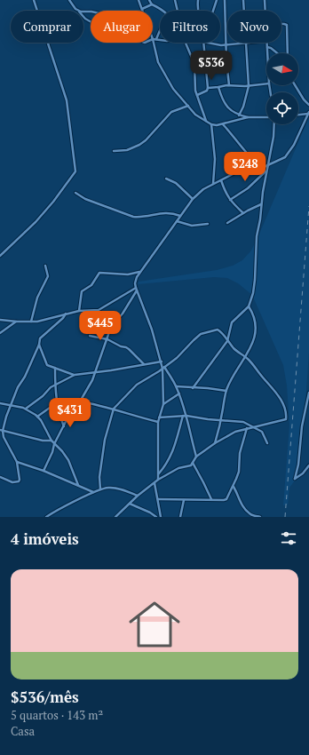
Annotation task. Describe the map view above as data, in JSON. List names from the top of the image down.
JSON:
{
  "north": "right",
  "page": {
    "chip": [
      "Comprar",
      "Alugar",
      "Filtros",
      "Novo"
    ],
    "price": [
      "$536",
      "$248",
      "$445",
      "$431"
    ],
    "heading": "4 imóveis",
    "list": [
      {
        "name": "$536/mês",
        "note": "5 quartos · 143 m² · Casa"
      }
    ]
  }
}
